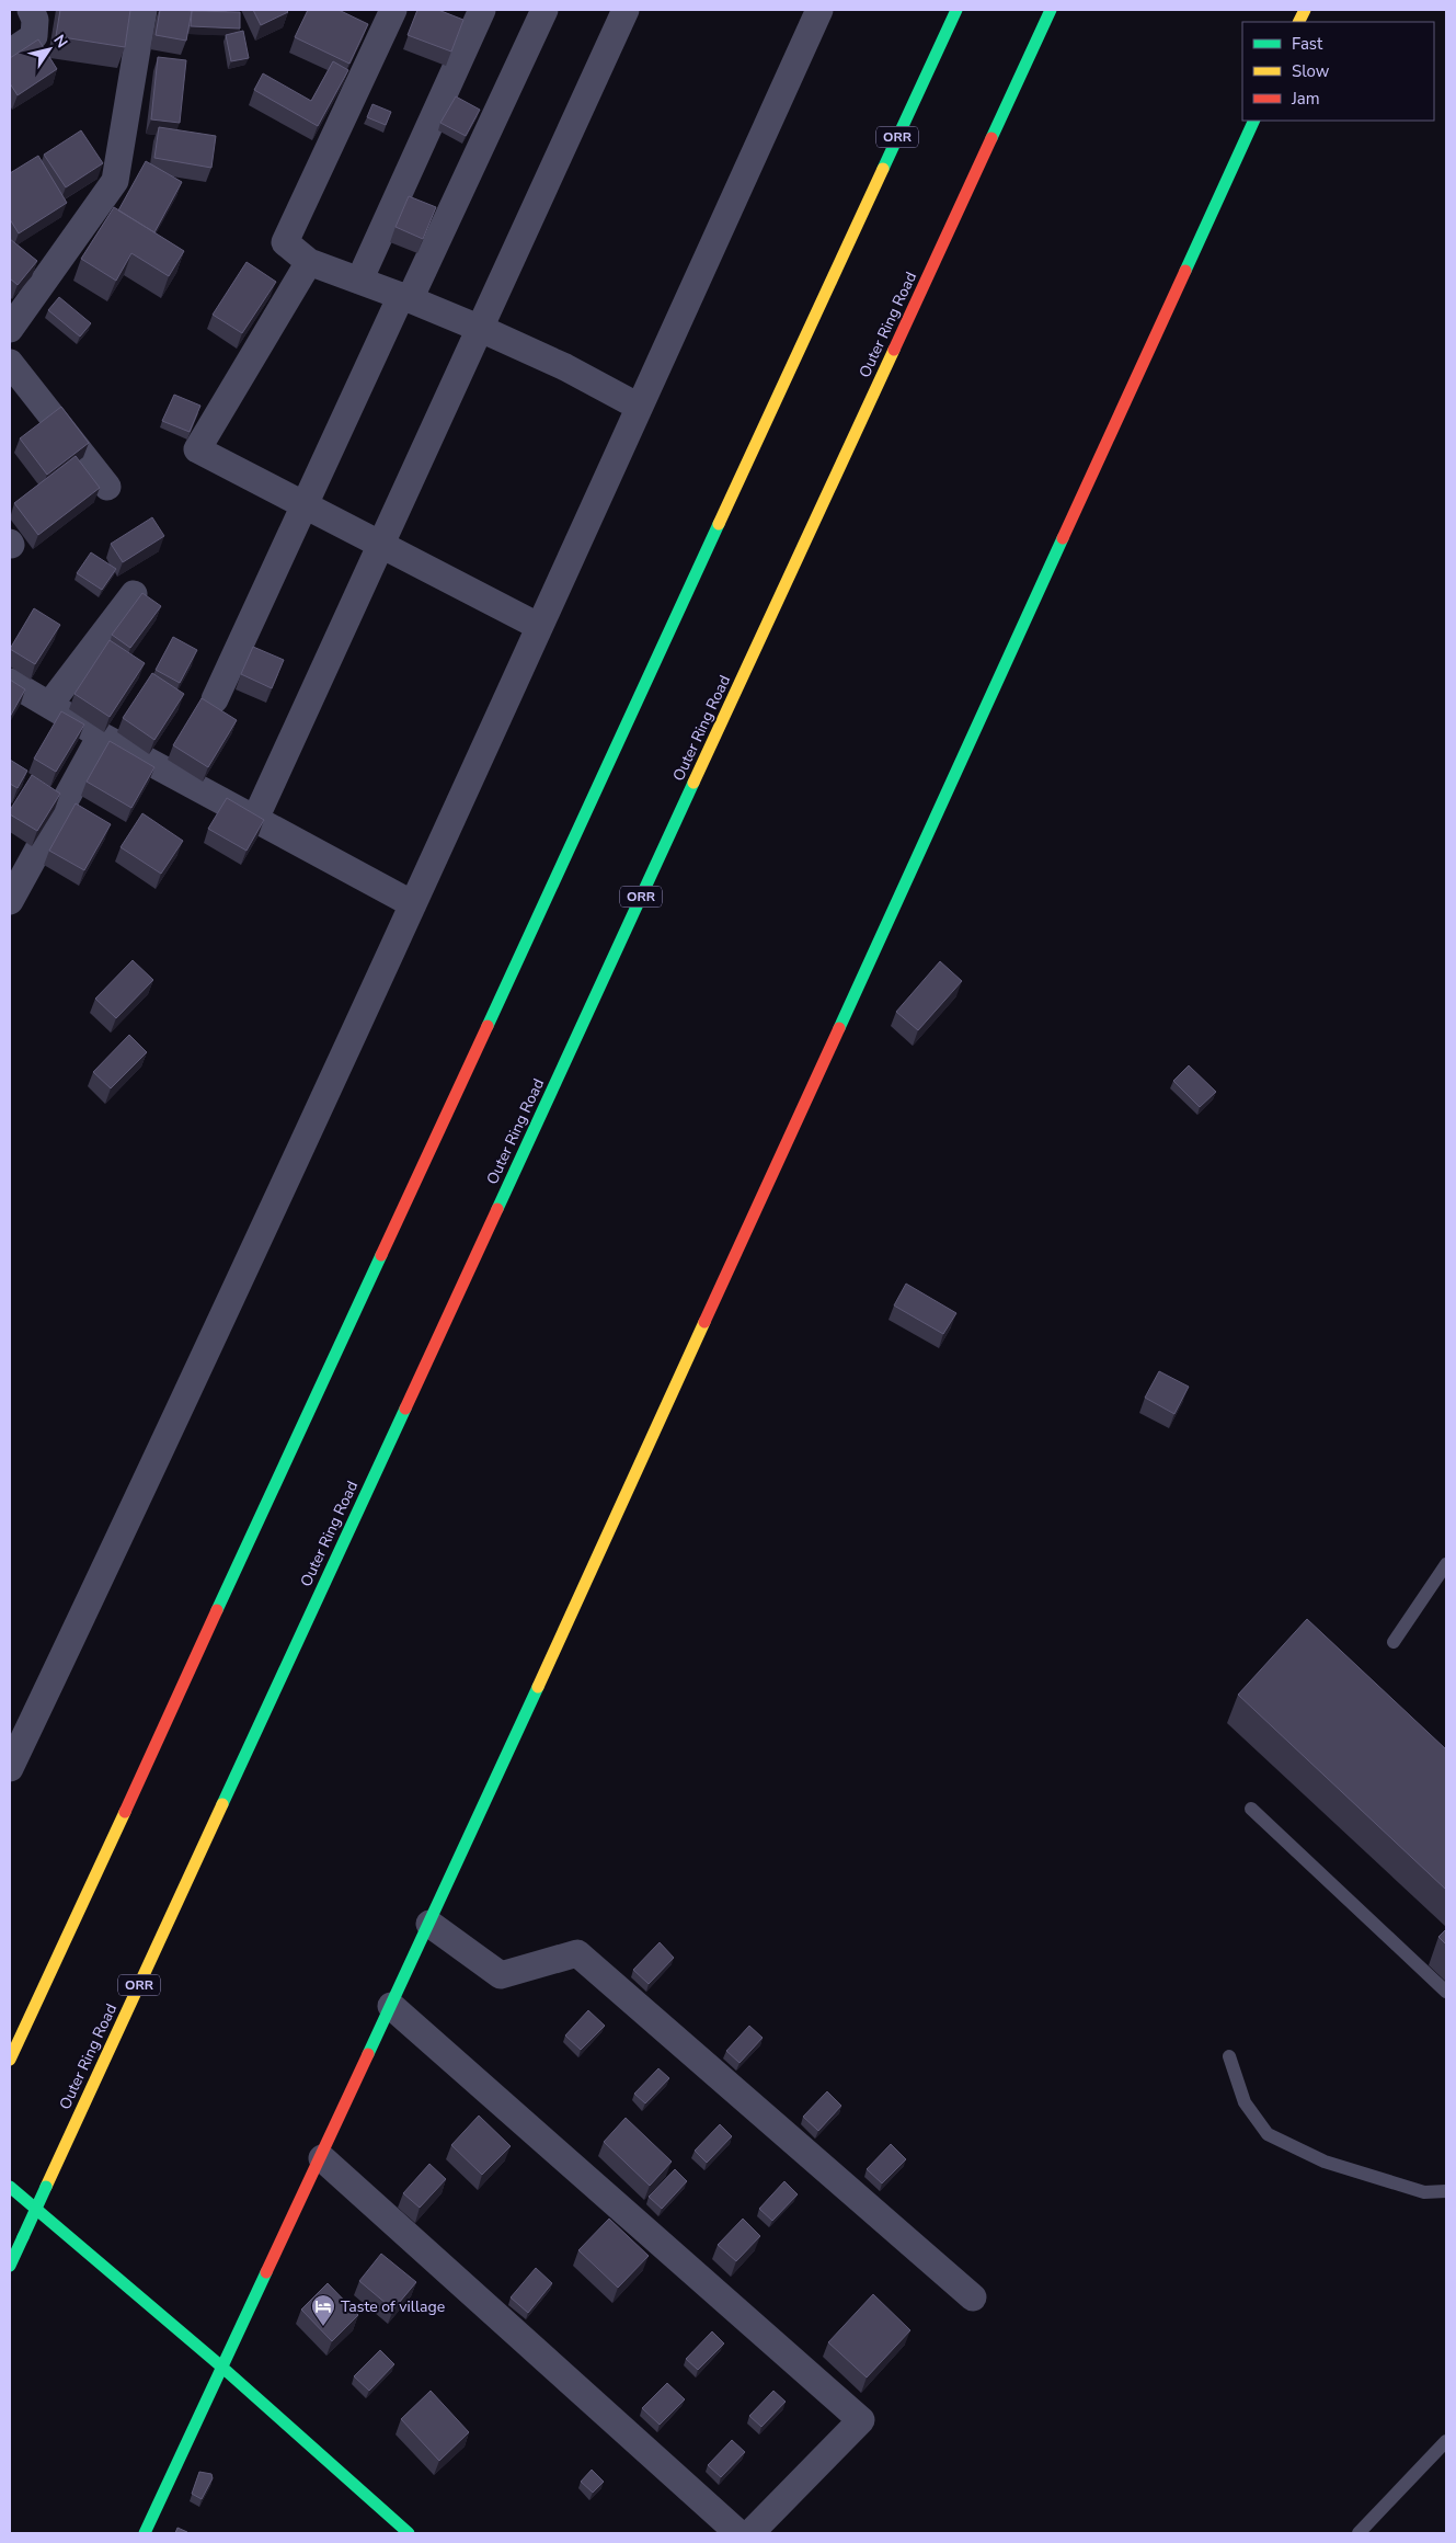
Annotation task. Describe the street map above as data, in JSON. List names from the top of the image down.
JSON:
{
  "streets": {
    "main road": ["ORR", "Outer Ring Road"]
  },
  "places": {
    "hotel": ["Taste of village"]
  },
  "legend": ["Fast", "Slow", "Jam"],
  "north": "top right"
}
